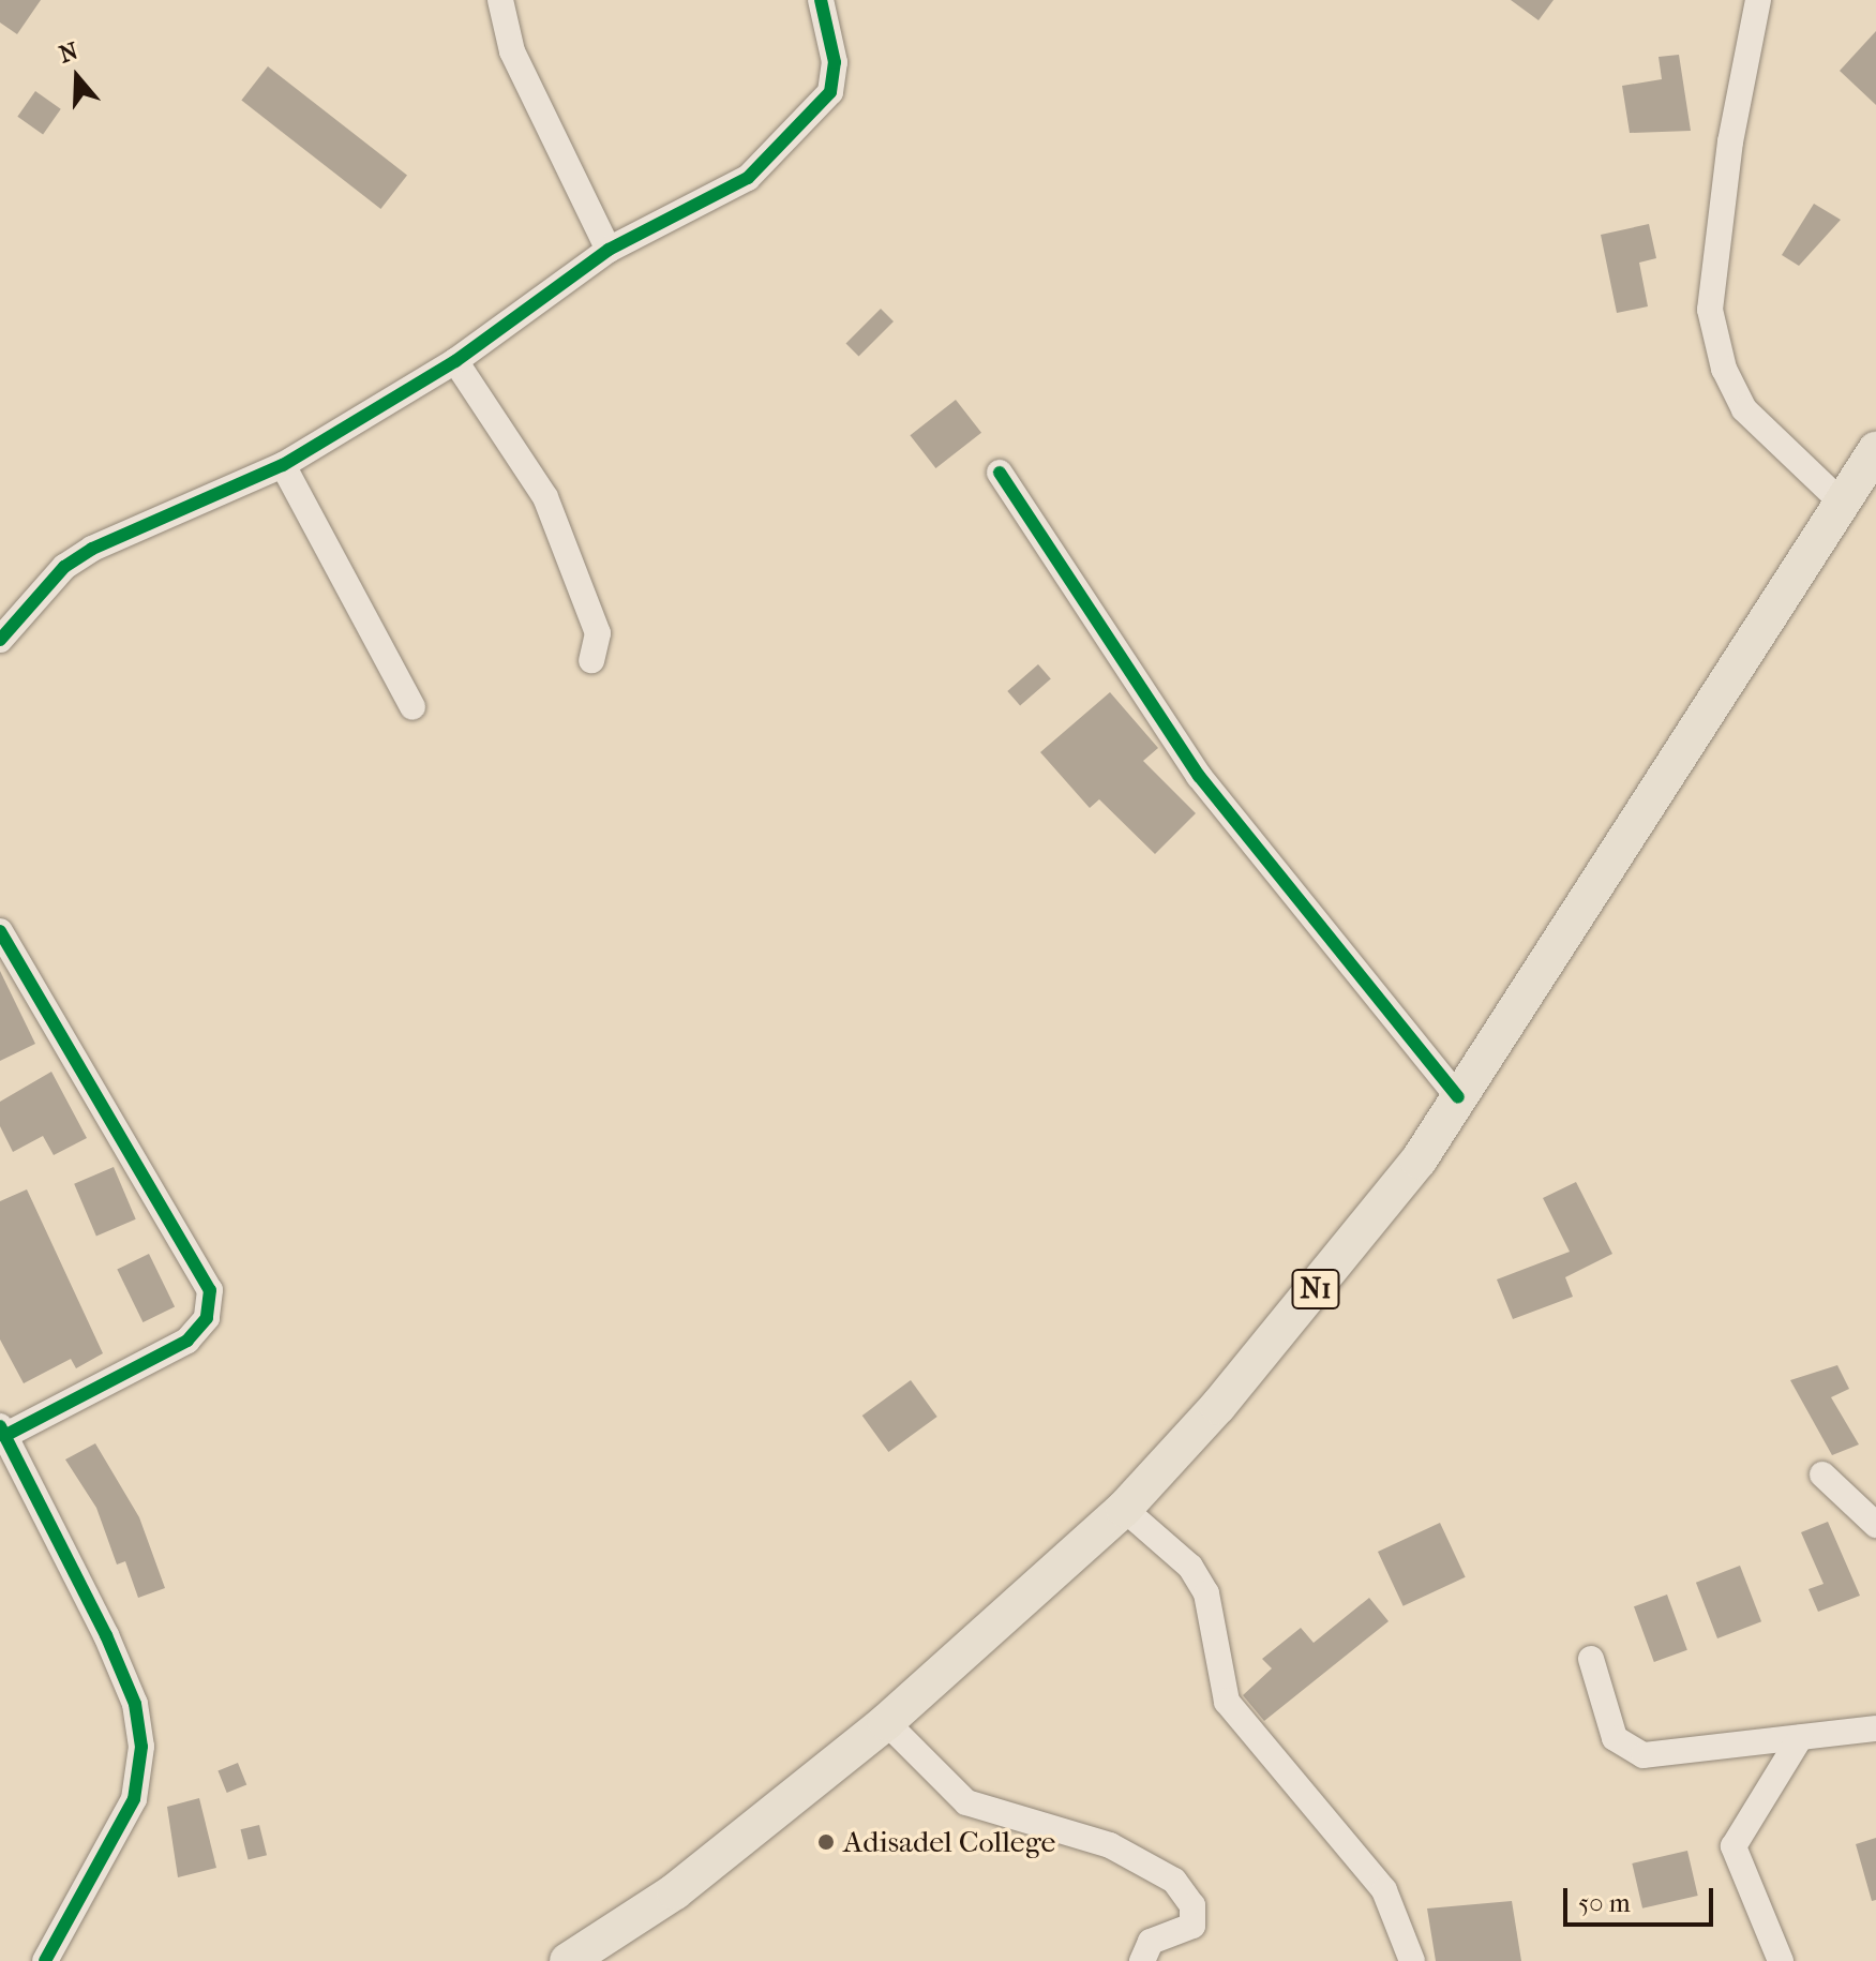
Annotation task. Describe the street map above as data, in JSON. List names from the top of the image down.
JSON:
{
  "streets": {
    "highway": ["N1"]
  },
  "places": ["Adisadel College"],
  "scale_bar": "50 m",
  "north": "top"
}
